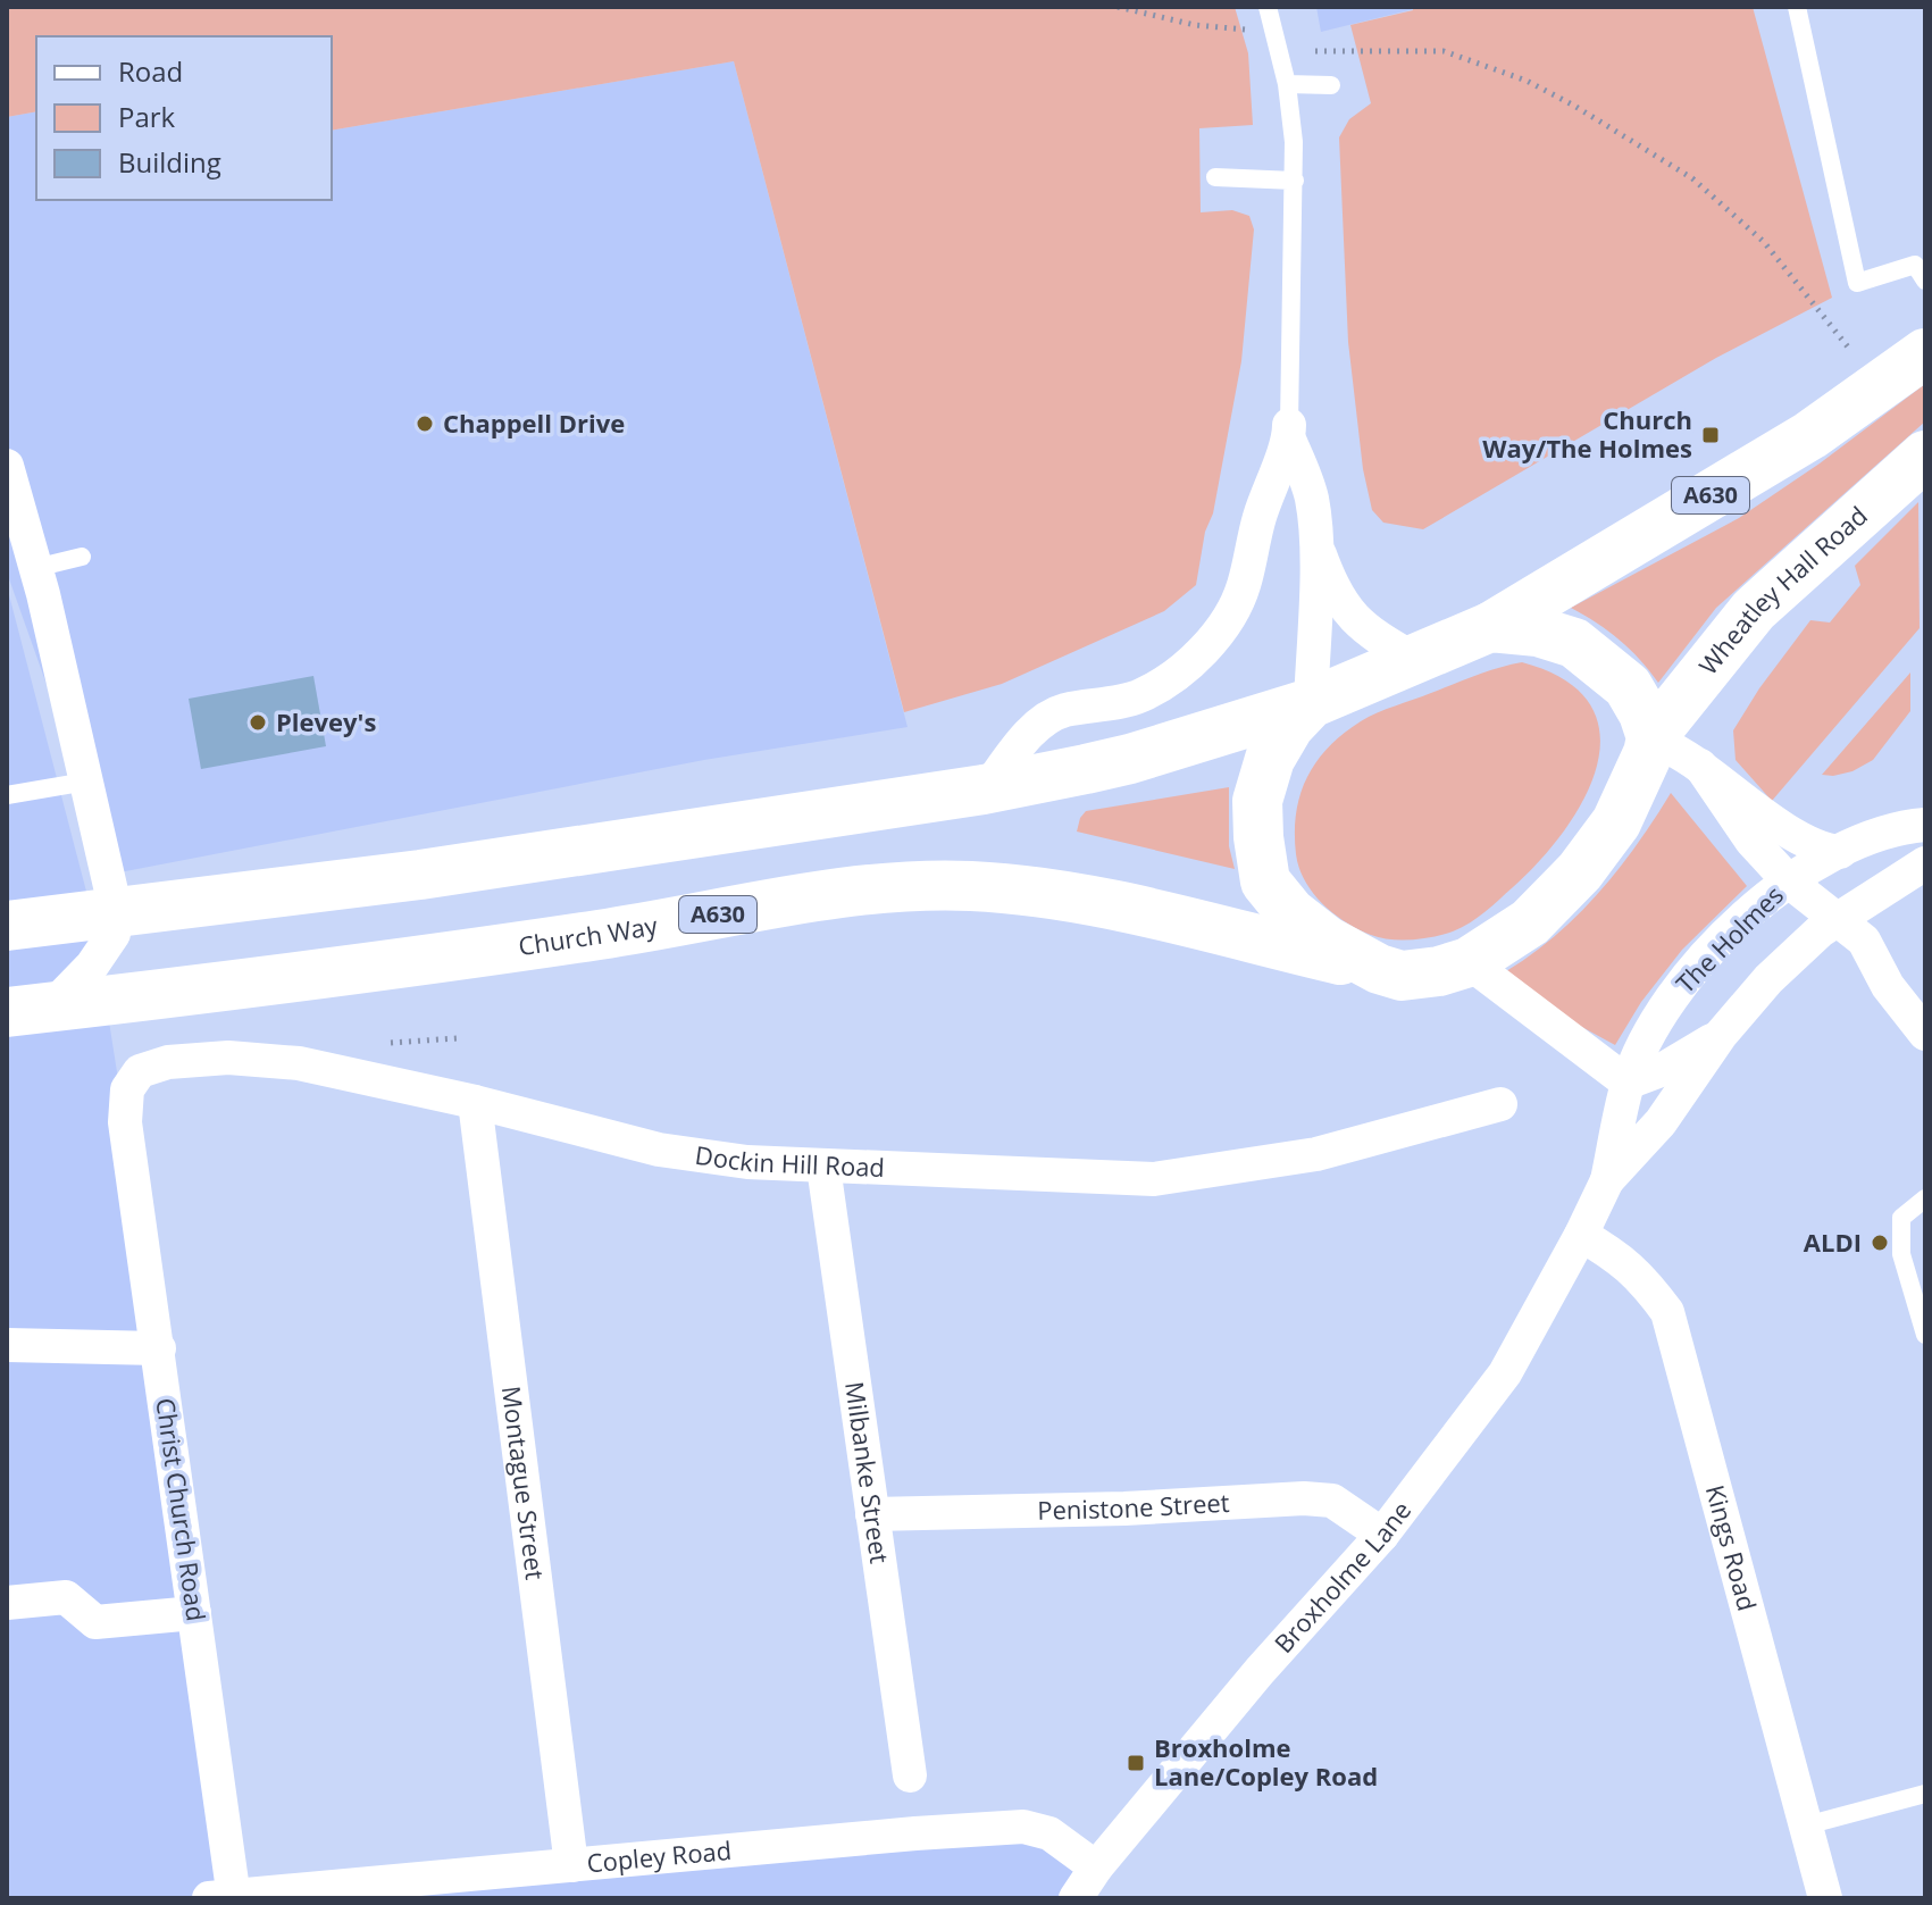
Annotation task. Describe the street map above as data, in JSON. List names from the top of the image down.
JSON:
{
  "streets": {
    "highway": ["A630", "Wheatley Hall Road", "Church Way"],
    "street": [
      "The Holmes",
      "Dockin Hill Road",
      "Milbanke Street",
      "Montague Street",
      "Penistone Street",
      "Christ Church Road",
      "Kings Road",
      "Broxholme Lane",
      "Copley Road"
    ]
  },
  "crossings": [
    ["Wheatley Hall Road", "Church Way"],
    ["The Holmes", "Kings Road"],
    ["The Holmes", "Broxholme Lane"],
    ["Dockin Hill Road", "Milbanke Street"],
    ["Dockin Hill Road", "Montague Street"],
    ["Dockin Hill Road", "Christ Church Road"],
    ["Milbanke Street", "Penistone Street"],
    ["Montague Street", "Copley Road"],
    ["Penistone Street", "Broxholme Lane"],
    ["Christ Church Road", "Copley Road"],
    ["Kings Road", "Broxholme Lane"],
    ["Broxholme Lane", "Copley Road"]
  ],
  "places": {
    "other": ["Chappell Drive", "Plevey's", "ALDI"],
    "transit": ["Church Way/The Holmes", "Broxholme Lane/Copley Road"]
  },
  "legend": ["Road", "Park", "Building"]
}
